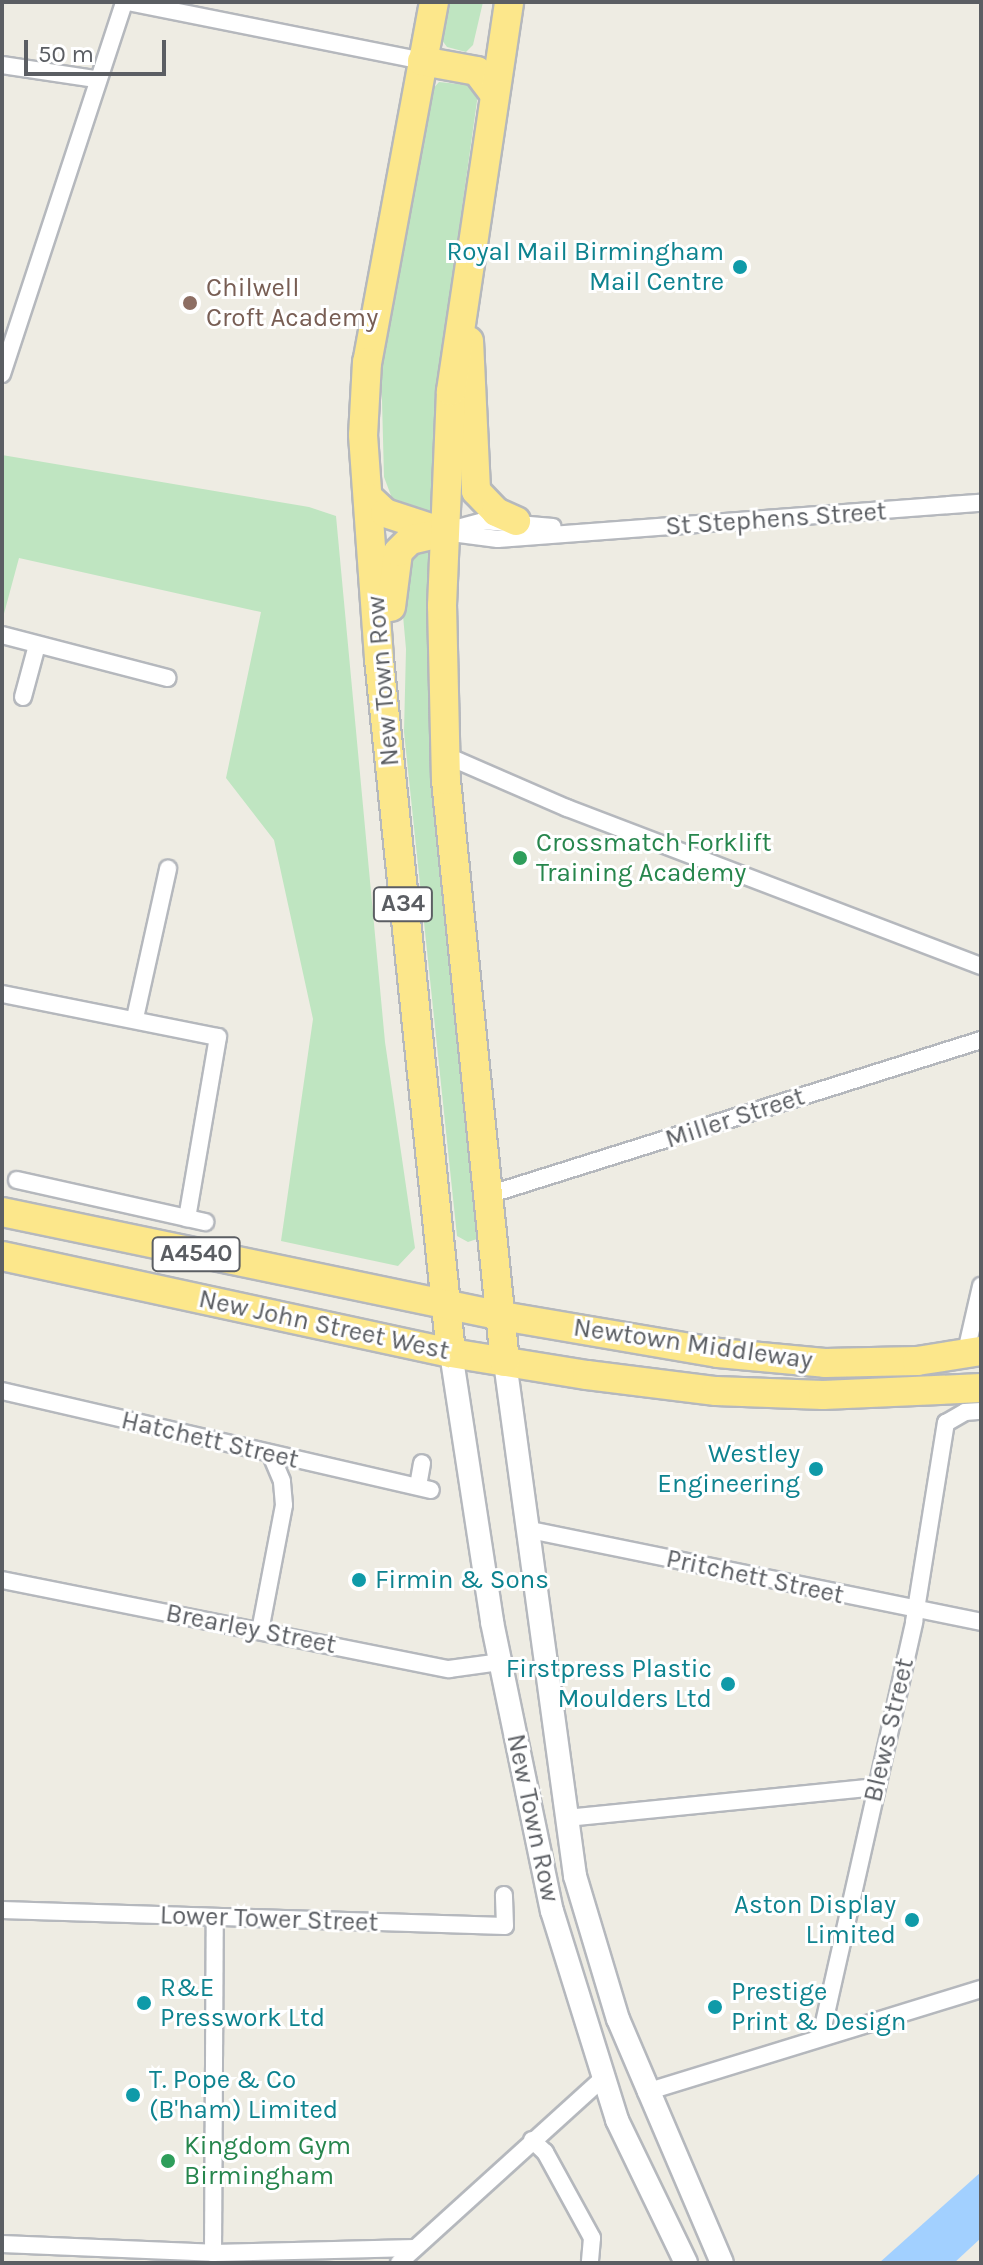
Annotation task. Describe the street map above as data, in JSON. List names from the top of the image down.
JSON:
{
  "streets": {
    "highway": [
      "New Town Row",
      "A34",
      "A4540",
      "New John Street West",
      "Newtown Middleway"
    ],
    "street": [
      "St Stephens Street",
      "Miller Street",
      "Hatchett Street",
      "Pritchett Street",
      "Brearley Street",
      "Blews Street",
      "Lower Tower Street"
    ]
  },
  "crossings": [
    ["St Stephens Street", "A34"],
    ["New Town Row", "A34"],
    ["New Town Row", "New John Street West"],
    ["New Town Row", "Newtown Middleway"],
    ["New Town Row", "Pritchett Street"],
    ["New Town Row", "Brearley Street"],
    ["A34", "Miller Street"],
    ["A34", "New John Street West"],
    ["A34", "Newtown Middleway"],
    ["New John Street West", "Newtown Middleway"],
    ["Pritchett Street", "Blews Street"]
  ],
  "places": [
    "Royal Mail Birmingham Mail Centre",
    "Chilwell Croft Academy",
    "Crossmatch Forklift Training Academy",
    "Westley Engineering",
    "Firmin & Sons",
    "Firstpress Plastic Moulders Ltd",
    "Aston Display Limited",
    "R&E Presswork Ltd",
    "Prestige Print & Design",
    "T. Pope & Co (B'ham) Limited",
    "Kingdom Gym Birmingham"
  ],
  "scale_bar": "50 m"
}
